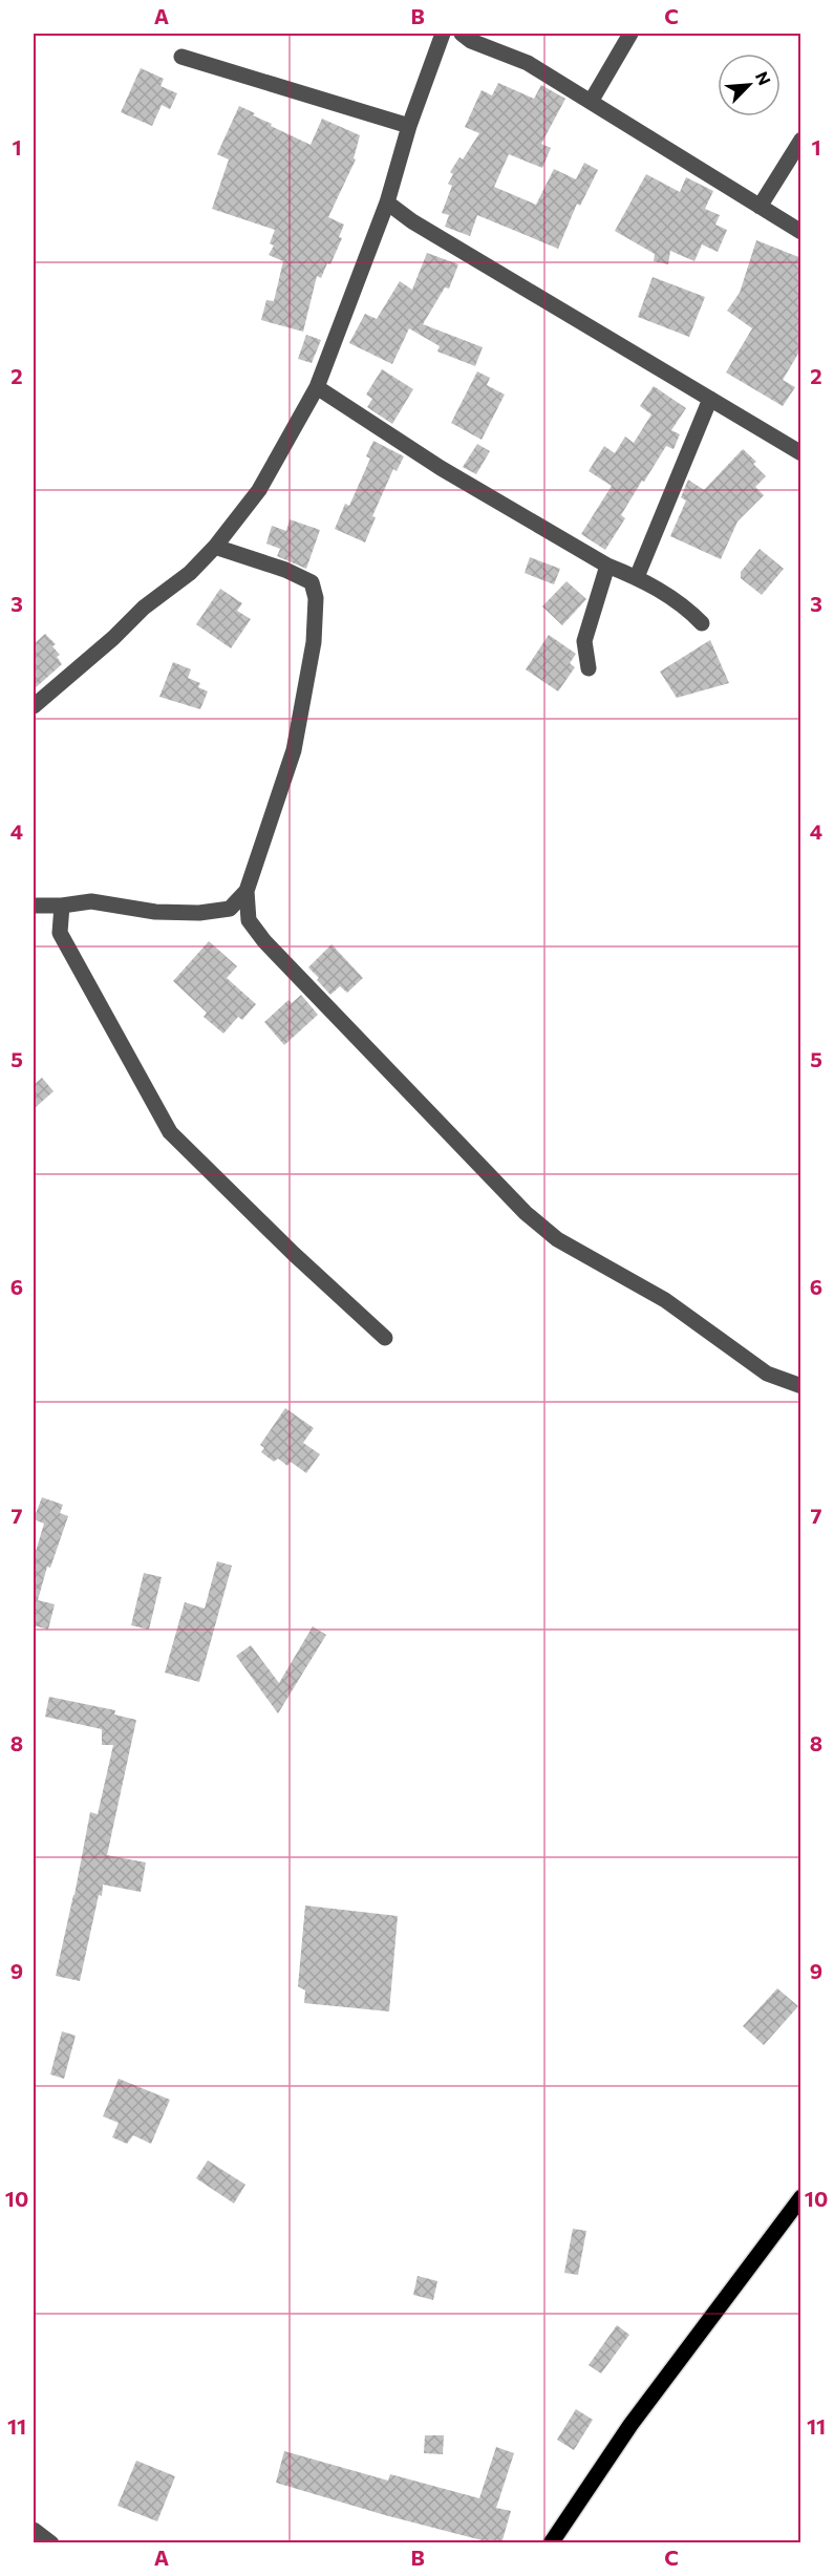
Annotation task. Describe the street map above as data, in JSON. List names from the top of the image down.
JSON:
{
  "north": "top right",
  "grid": {
    "columns": ["A", "B", "C"],
    "rows": [
      "1",
      "2",
      "3",
      "4",
      "5",
      "6",
      "7",
      "8",
      "9",
      "10",
      "11"
    ]
  }
}
